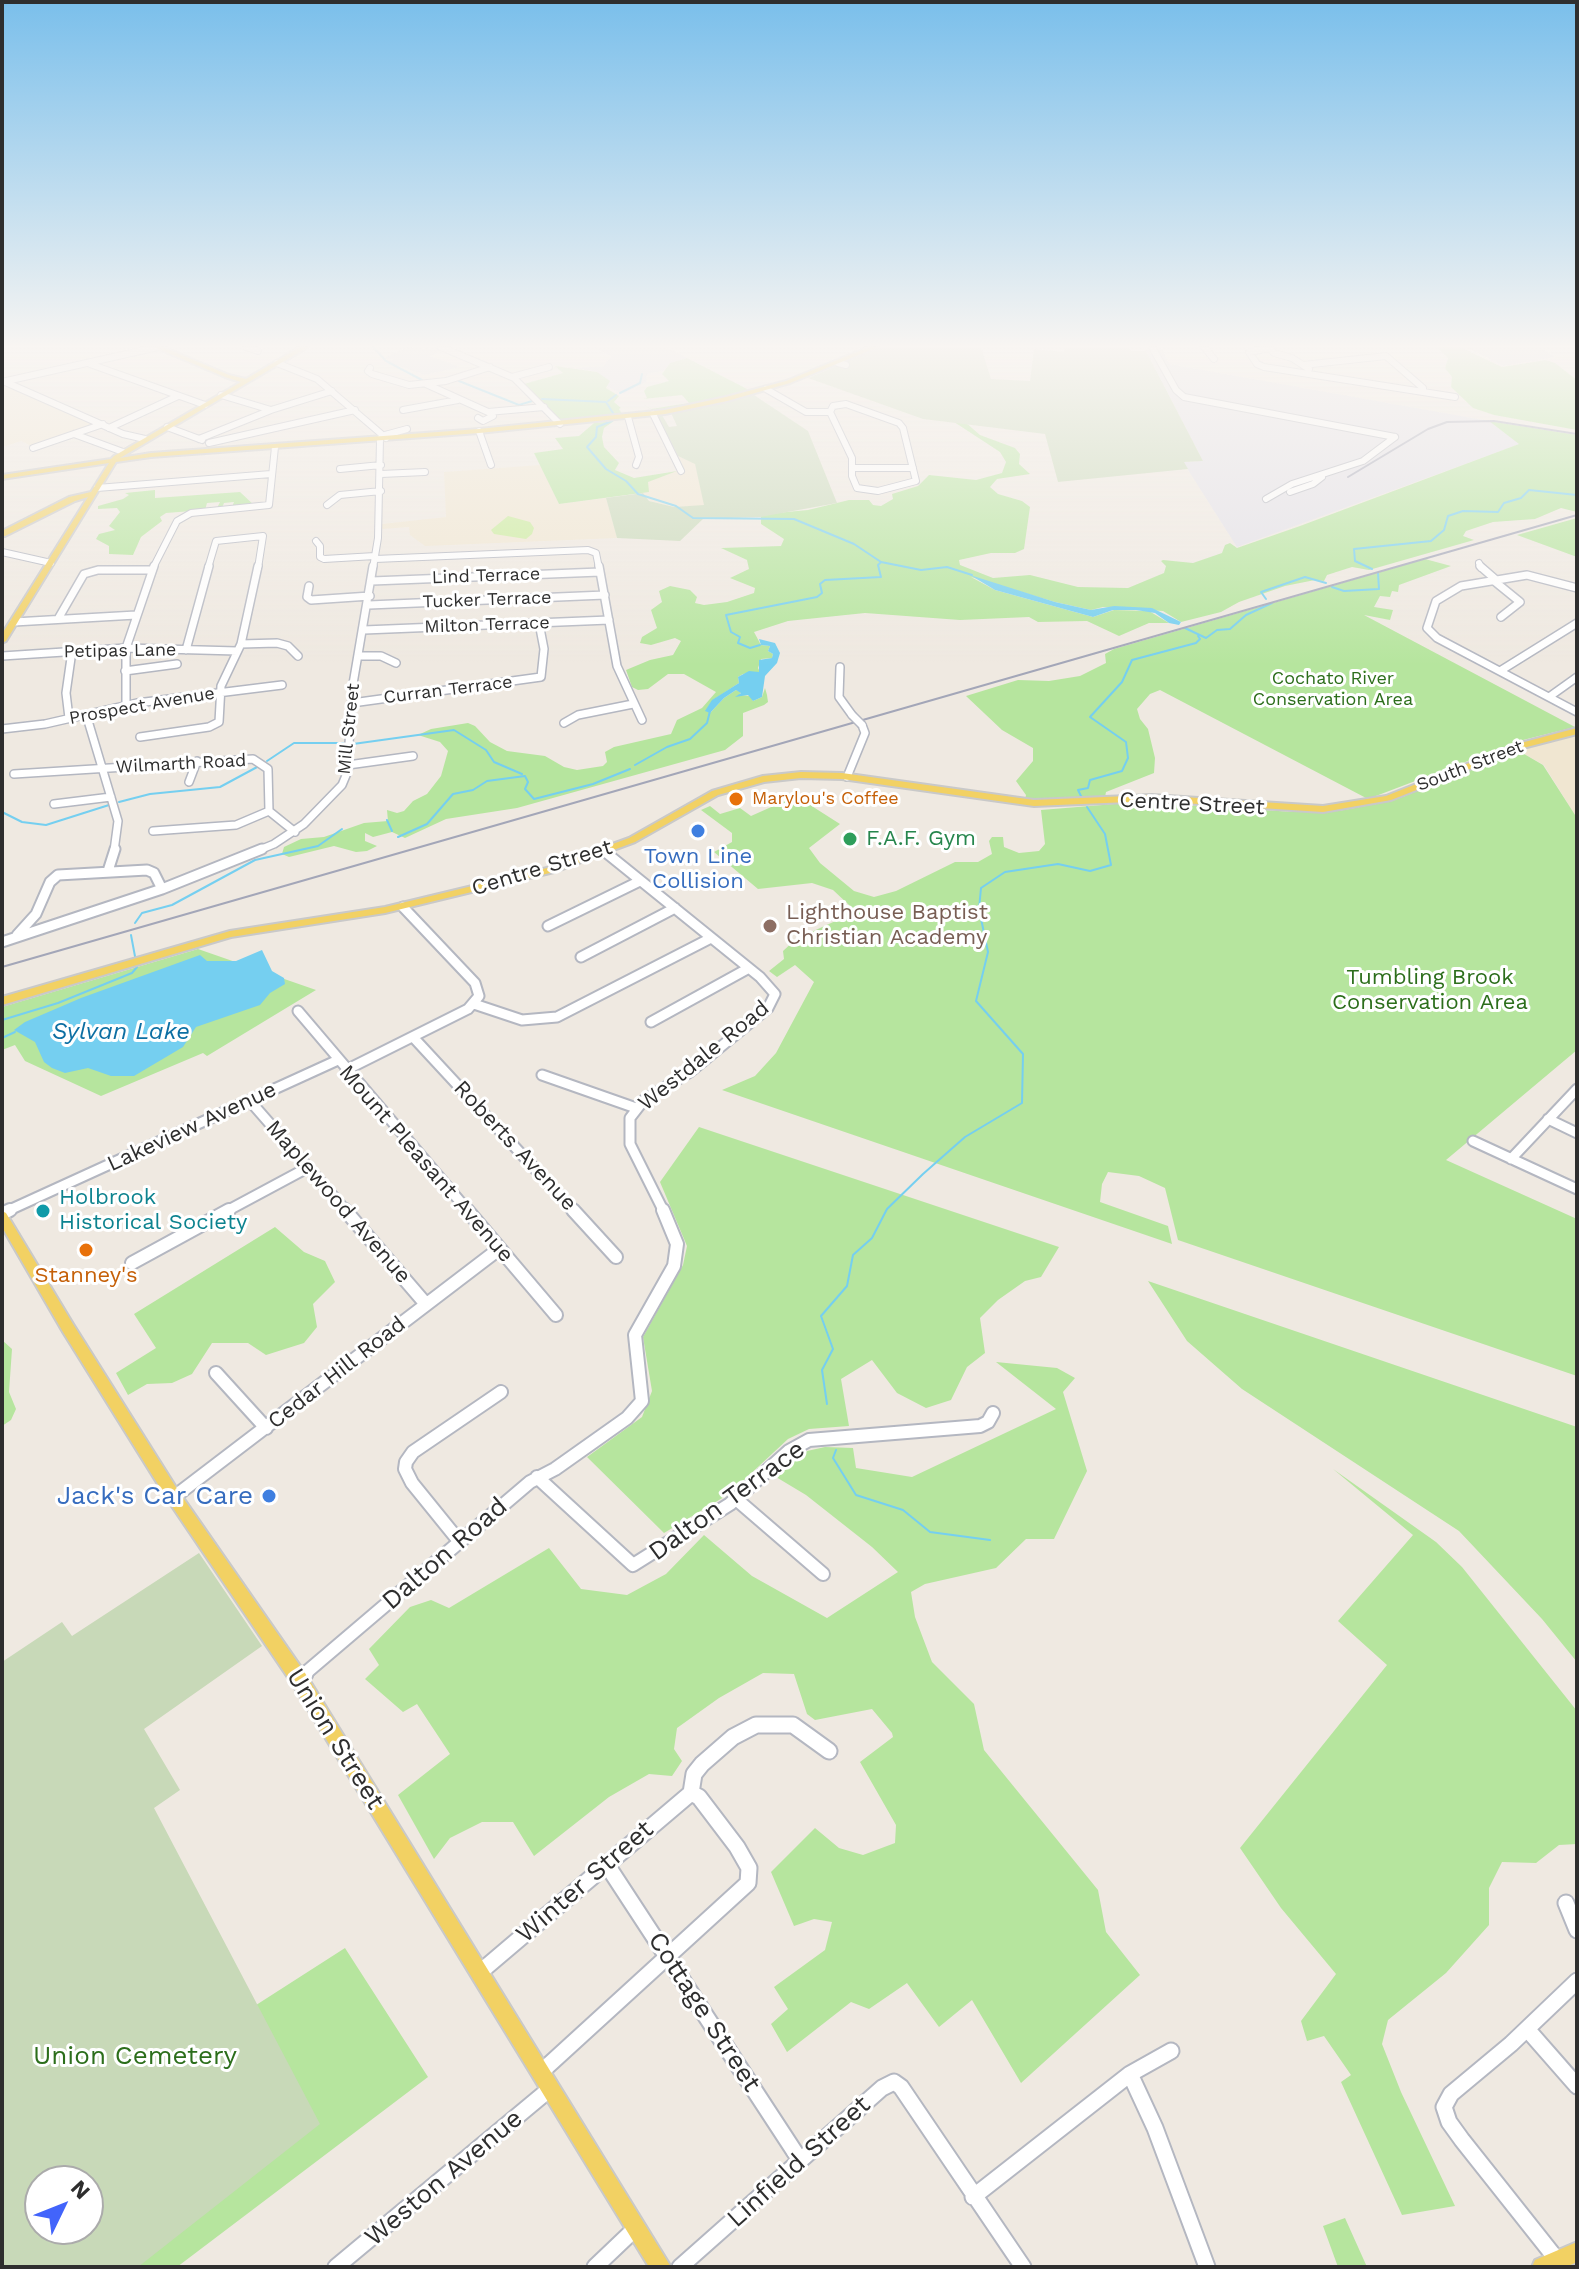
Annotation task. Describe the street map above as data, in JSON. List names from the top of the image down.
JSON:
{
  "streets": {
    "main road": ["South Street", "Centre Street", "Union Street"],
    "street": [
      "Lind Terrace",
      "Tucker Terrace",
      "Milton Terrace",
      "Petipas Lane",
      "Curran Terrace",
      "Prospect Avenue",
      "Mill Street",
      "Wilmarth Road",
      "Westdale Road",
      "Lakeview Avenue",
      "Roberts Avenue",
      "Mount Pleasant Avenue",
      "Maplewood Avenue",
      "Cedar Hill Road",
      "Dalton Terrace",
      "Dalton Road",
      "Winter Street",
      "Cottage Street",
      "Linfield Street",
      "Weston Avenue"
    ]
  },
  "crossings": [
    ["Lind Terrace", "Mill Street"],
    ["Tucker Terrace", "Mill Street"],
    ["Milton Terrace", "Curran Terrace"],
    ["Milton Terrace", "Mill Street"],
    ["Curran Terrace", "Mill Street"],
    ["South Street", "Centre Street"],
    ["Centre Street", "Westdale Road"],
    ["Westdale Road", "Dalton Road"],
    ["Lakeview Avenue", "Mount Pleasant Avenue"],
    ["Lakeview Avenue", "Maplewood Avenue"],
    ["Lakeview Avenue", "Union Street"],
    ["Mount Pleasant Avenue", "Cedar Hill Road"],
    ["Maplewood Avenue", "Cedar Hill Road"],
    ["Cedar Hill Road", "Union Street"],
    ["Dalton Terrace", "Dalton Road"],
    ["Dalton Road", "Union Street"],
    ["Union Street", "Winter Street"],
    ["Union Street", "Weston Avenue"],
    ["Winter Street", "Cottage Street"],
    ["Cottage Street", "Linfield Street"]
  ],
  "water": ["Sylvan Lake"],
  "parks": ["Cochato River Conservation Area", "Tumbling Brook Conservation Area", "Union Cemetery"],
  "places": [
    "Marylou's Coffee",
    "Town Line Collision",
    "F.A.F. Gym",
    "Lighthouse Baptist Christian Academy",
    "Holbrook Historical Society",
    "Stanney's",
    "Jack's Car Care"
  ],
  "north": "top right"
}
